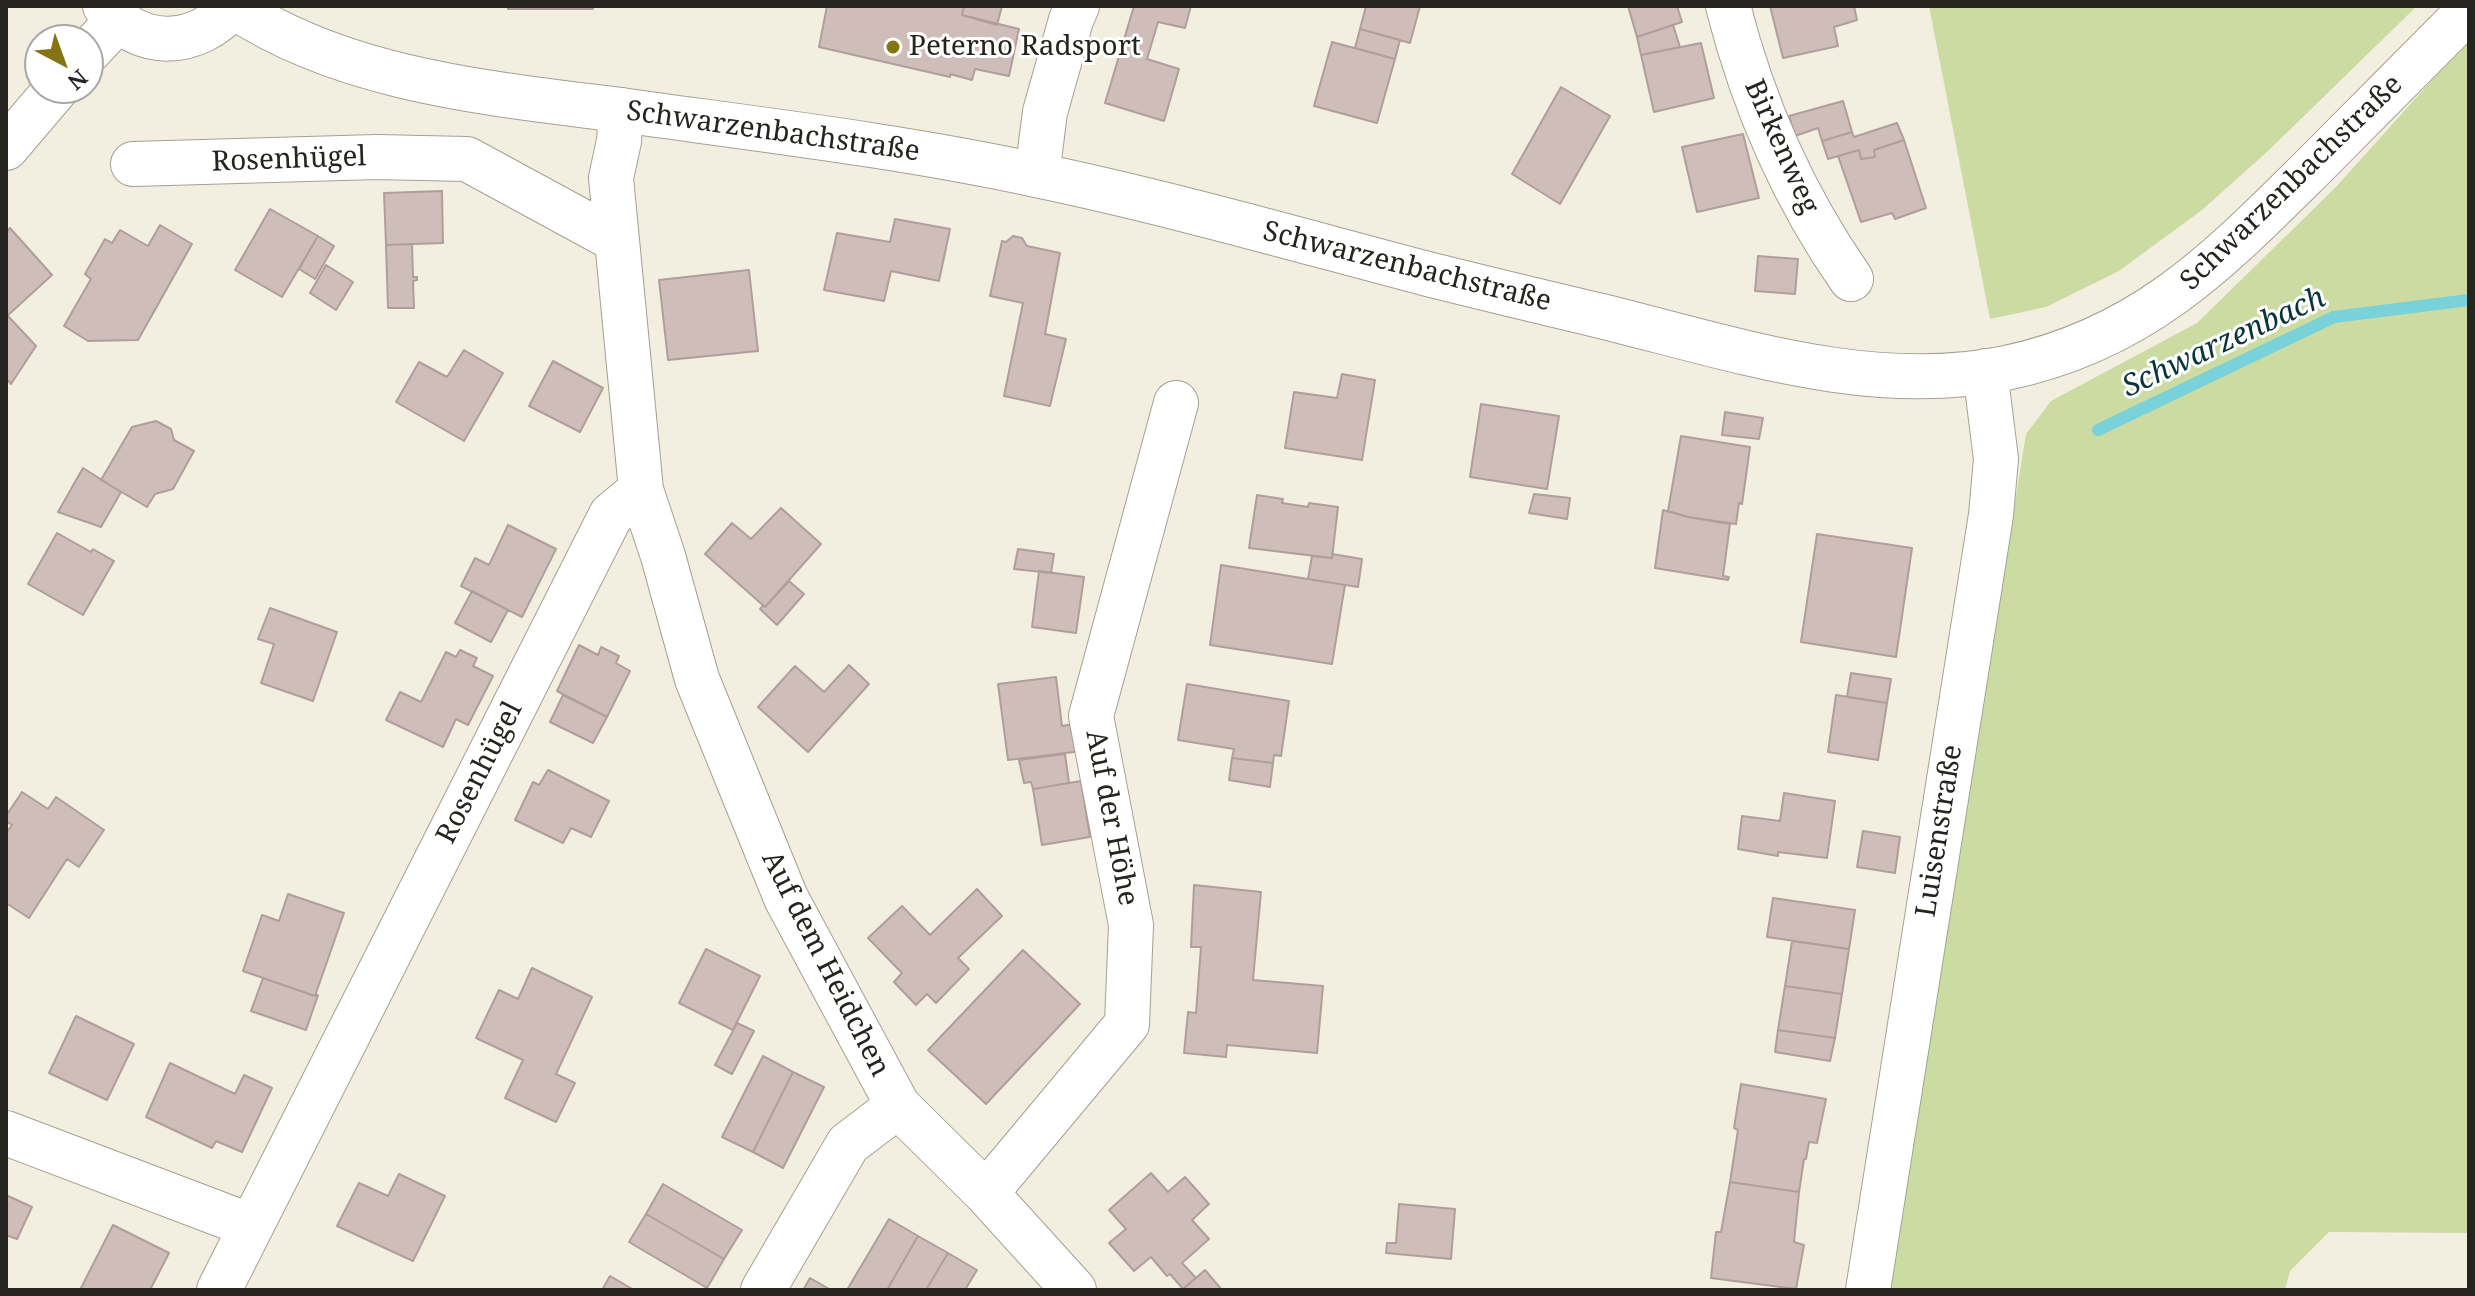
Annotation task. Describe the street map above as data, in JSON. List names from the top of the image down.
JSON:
{
  "streets": {
    "street": [
      "Schwarzenbachstraße",
      "Birkenweg",
      "Rosenhügel",
      "Auf der Höhe",
      "Luisenstraße",
      "Auf dem Heidchen"
    ]
  },
  "crossings": [
    ["Schwarzenbachstraße", "Luisenstraße"],
    ["Rosenhügel", "Auf dem Heidchen"],
    ["Auf der Höhe", "Auf dem Heidchen"]
  ],
  "water": ["Schwarzenbach"],
  "places": ["Peterno Radsport"],
  "north": "bottom right"
}
